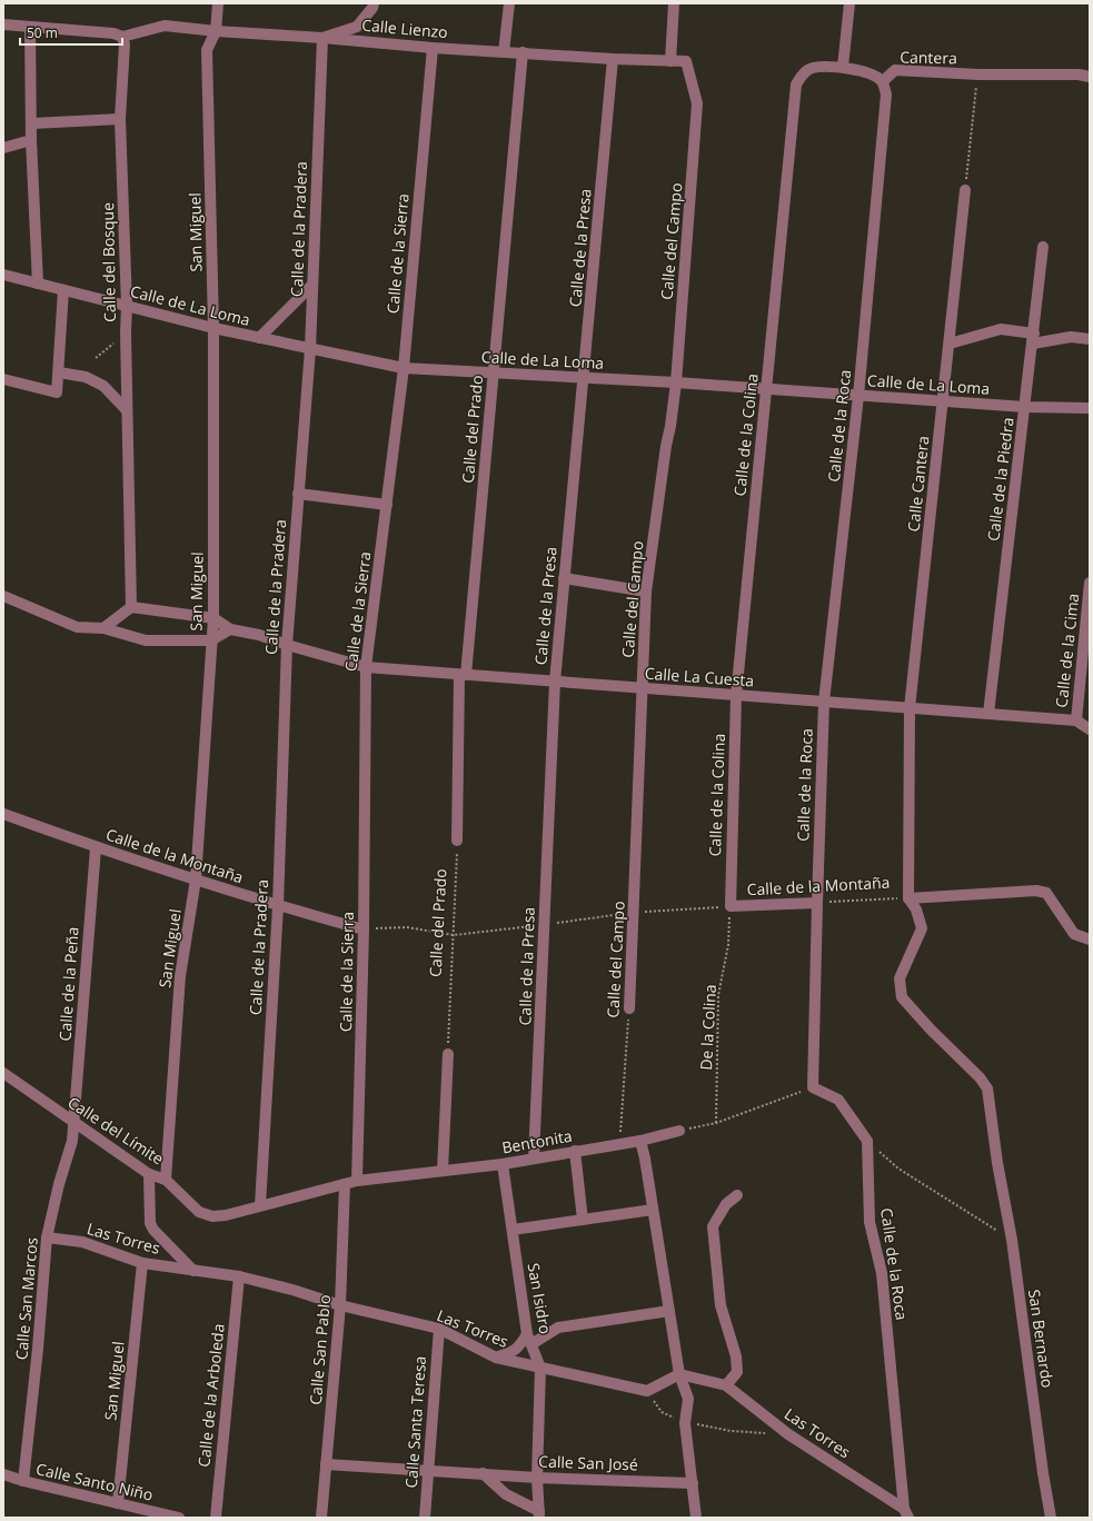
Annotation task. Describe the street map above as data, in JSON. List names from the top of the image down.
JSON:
{
  "streets": {
    "street": [
      "Calle Lienzo",
      "Cantera",
      "Calle de la Pradera",
      "San Miguel",
      "Calle del Campo",
      "Calle de la Presa",
      "Calle de la Sierra",
      "Calle del Bosque",
      "Calle de La Loma",
      "Calle de la Roca",
      "Calle del Prado",
      "Calle de la Colina",
      "Calle de la Piedra",
      "Calle Cantera",
      "Calle de la Cima",
      "Calle La Cuesta",
      "Calle de la Montaña",
      "Calle de la Peña",
      "Calle del Límite",
      "Bentonita",
      "Las Torres",
      "Calle San Marcos",
      "San Isidro",
      "San Bernardo",
      "Calle San Pablo",
      "Calle de la Arboleda",
      "Calle Santa Teresa",
      "Calle San José",
      "Calle Santo Niño"
    ],
    "path": ["De la Colina"]
  },
  "crossings": [
    ["Calle Lienzo", "Calle de la Pradera"],
    ["Calle Lienzo", "San Miguel"],
    ["Calle Lienzo", "Calle del Campo"],
    ["Calle Lienzo", "Calle de la Presa"],
    ["Calle Lienzo", "Calle de la Sierra"],
    ["Calle Lienzo", "Calle del Bosque"],
    ["Calle Lienzo", "Calle del Prado"],
    ["Cantera", "Calle de la Roca"],
    ["Calle de la Pradera", "Calle de La Loma"],
    ["Calle de la Pradera", "Calle La Cuesta"],
    ["Calle de la Pradera", "Calle de la Montaña"],
    ["Calle de la Pradera", "Calle del Límite"],
    ["Calle de la Pradera", "Bentonita"],
    ["San Miguel", "Calle de La Loma"],
    ["San Miguel", "Calle La Cuesta"],
    ["San Miguel", "Calle de la Montaña"],
    ["San Miguel", "Calle del Límite"],
    ["San Miguel", "Las Torres"],
    ["San Miguel", "Calle Santo Niño"],
    ["Calle del Campo", "Calle de La Loma"],
    ["Calle del Campo", "Calle La Cuesta"],
    ["Calle del Campo", "Bentonita"],
    ["Calle de la Presa", "Calle de La Loma"],
    ["Calle de la Presa", "Calle La Cuesta"],
    ["Calle de la Presa", "Bentonita"],
    ["Calle de la Sierra", "Calle de La Loma"],
    ["Calle de la Sierra", "Calle La Cuesta"],
    ["Calle de la Sierra", "Calle de la Montaña"],
    ["Calle de la Sierra", "Bentonita"],
    ["Calle del Bosque", "Calle de La Loma"],
    ["Calle del Bosque", "Calle La Cuesta"],
    ["Calle de La Loma", "Calle de la Roca"],
    ["Calle de La Loma", "Calle del Prado"],
    ["Calle de La Loma", "Calle de la Colina"],
    ["Calle de La Loma", "Calle de la Piedra"],
    ["Calle de La Loma", "Calle Cantera"],
    ["Calle de la Roca", "Calle La Cuesta"],
    ["Calle de la Roca", "Calle de la Montaña"],
    ["Calle de la Roca", "Las Torres"],
    ["Calle del Prado", "Calle La Cuesta"],
    ["Calle de la Colina", "Calle La Cuesta"],
    ["Calle de la Colina", "Calle de la Montaña"],
    ["Calle de la Colina", "De la Colina"],
    ["Calle de la Piedra", "Calle La Cuesta"],
    ["Calle Cantera", "Calle La Cuesta"],
    ["Calle Cantera", "Calle de la Montaña"],
    ["Calle Cantera", "San Bernardo"],
    ["Calle de la Cima", "Calle La Cuesta"],
    ["Calle de la Montaña", "Calle de la Peña"],
    ["Calle de la Montaña", "De la Colina"],
    ["Calle de la Montaña", "San Bernardo"],
    ["Calle de la Peña", "Calle del Límite"],
    ["Calle de la Peña", "Calle San Marcos"],
    ["Calle del Límite", "Bentonita"],
    ["Calle del Límite", "Calle San Marcos"],
    ["Bentonita", "San Isidro"],
    ["Bentonita", "Calle San Pablo"],
    ["Las Torres", "Calle San Marcos"],
    ["Las Torres", "San Isidro"],
    ["Las Torres", "Calle San Pablo"],
    ["Las Torres", "Calle de la Arboleda"],
    ["Las Torres", "Calle Santa Teresa"],
    ["Calle San Marcos", "Calle Santo Niño"],
    ["San Isidro", "Calle San José"],
    ["Calle San Pablo", "Calle San José"],
    ["Calle Santa Teresa", "Calle San José"]
  ],
  "scale_bar": "50 m"
}
